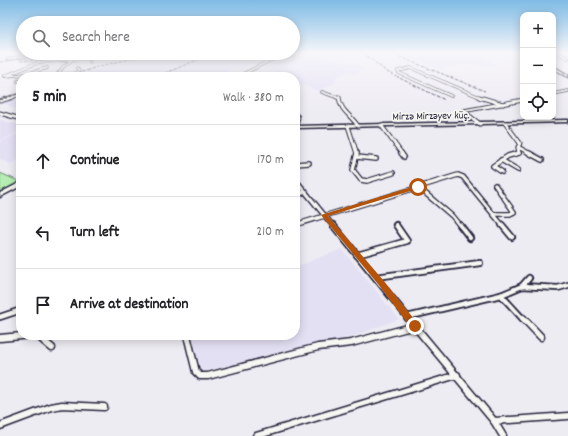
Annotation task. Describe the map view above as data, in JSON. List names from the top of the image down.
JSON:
{
  "streets": {
    "main road": ["Mirzə Mirzəyev küç."]
  },
  "page": {
    "map_buttons": ["+", "−"],
    "search": "Search here",
    "heading": ["5 min", "Walk · 380 m"],
    "list": [
      ["Continue", "170 m"],
      ["Turn left", "210 m"],
      "Arrive at destination"
    ]
  }
}
